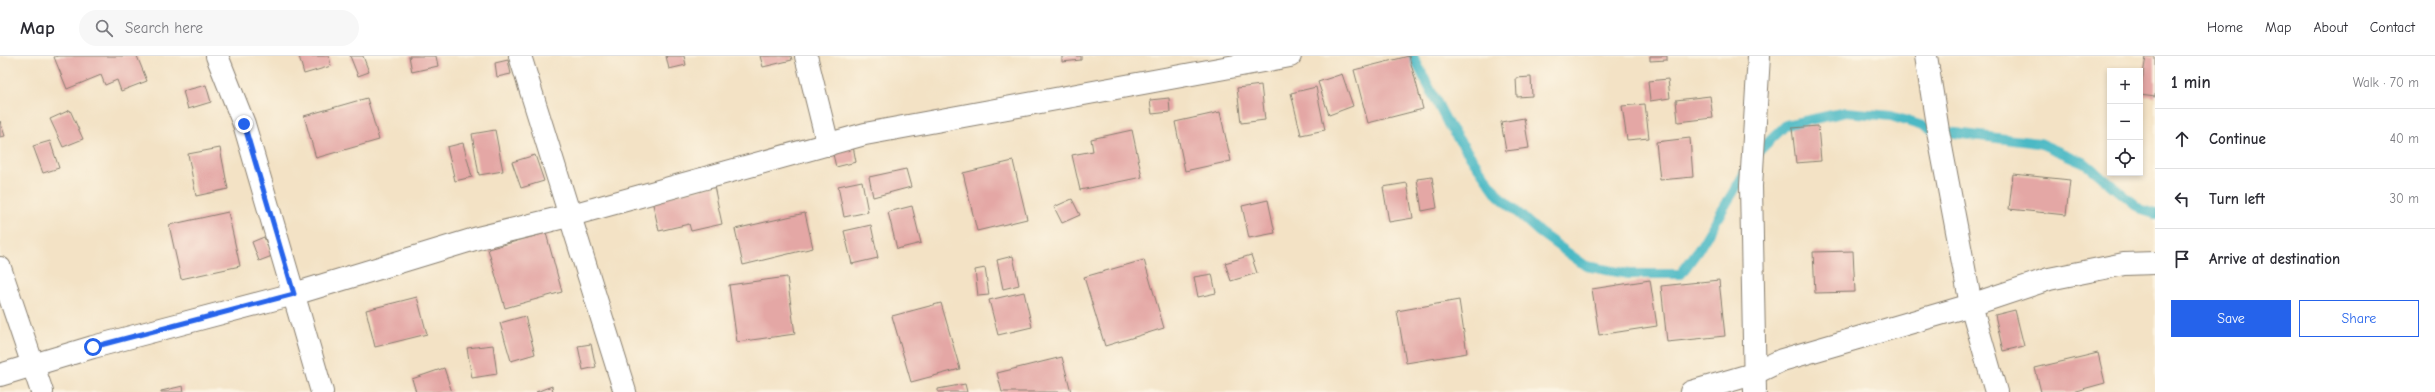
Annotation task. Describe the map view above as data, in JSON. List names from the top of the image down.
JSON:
{
  "page": {
    "header": "Map",
    "search": "Search here",
    "nav": [
      "Home",
      "Map",
      "About",
      "Contact"
    ],
    "heading": ["1 min", "Walk · 70 m"],
    "map_buttons": ["+", "−"],
    "list": [
      ["Continue", "40 m"],
      ["Turn left", "30 m"],
      "Arrive at destination"
    ],
    "buttons": ["Save", "Share"]
  }
}
